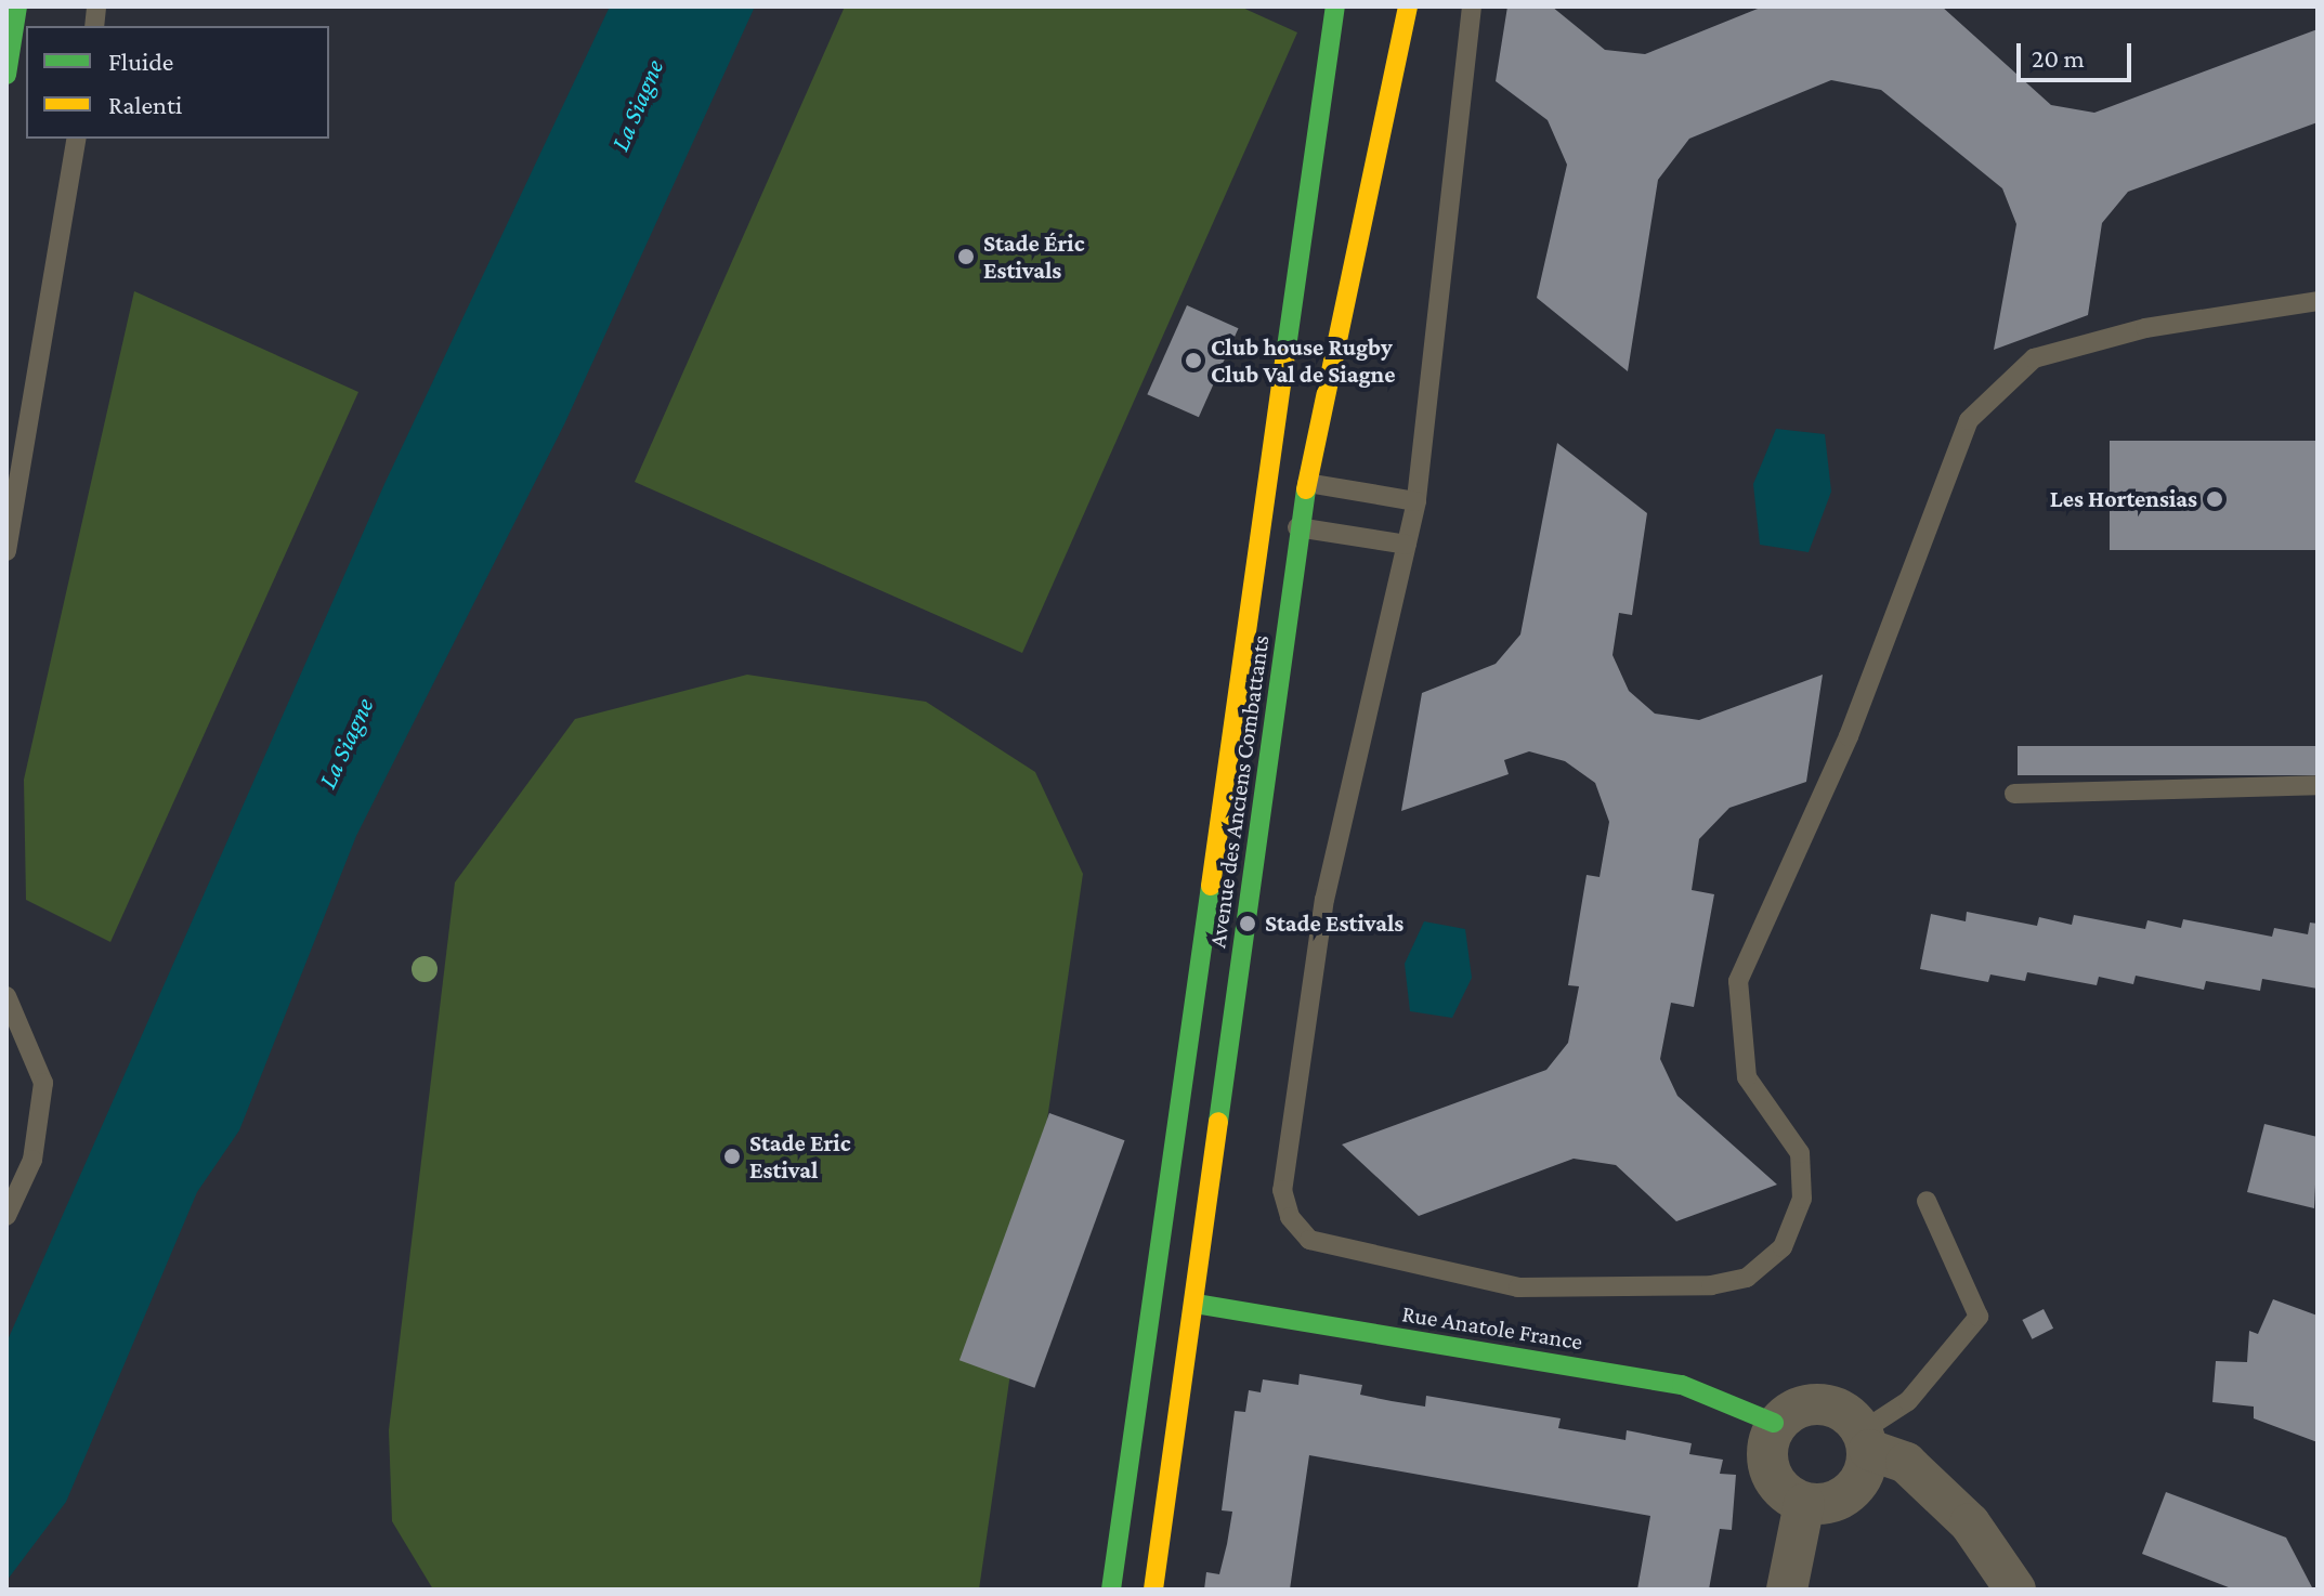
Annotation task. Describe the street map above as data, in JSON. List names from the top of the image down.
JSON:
{
  "streets": {
    "main road": ["Avenue des Anciens Combattants", "Rue Anatole France"]
  },
  "crossings": [
    ["Avenue des Anciens Combattants", "Rue Anatole France"]
  ],
  "water": ["La Siagne"],
  "places": [
    "Stade Éric Estivals",
    "Club house Rugby Club Val de Siagne",
    "Les Hortensias",
    "Stade Estivals",
    "Stade Eric Estival"
  ],
  "legend": ["Fluide", "Ralenti"],
  "scale_bar": "20 m"
}
